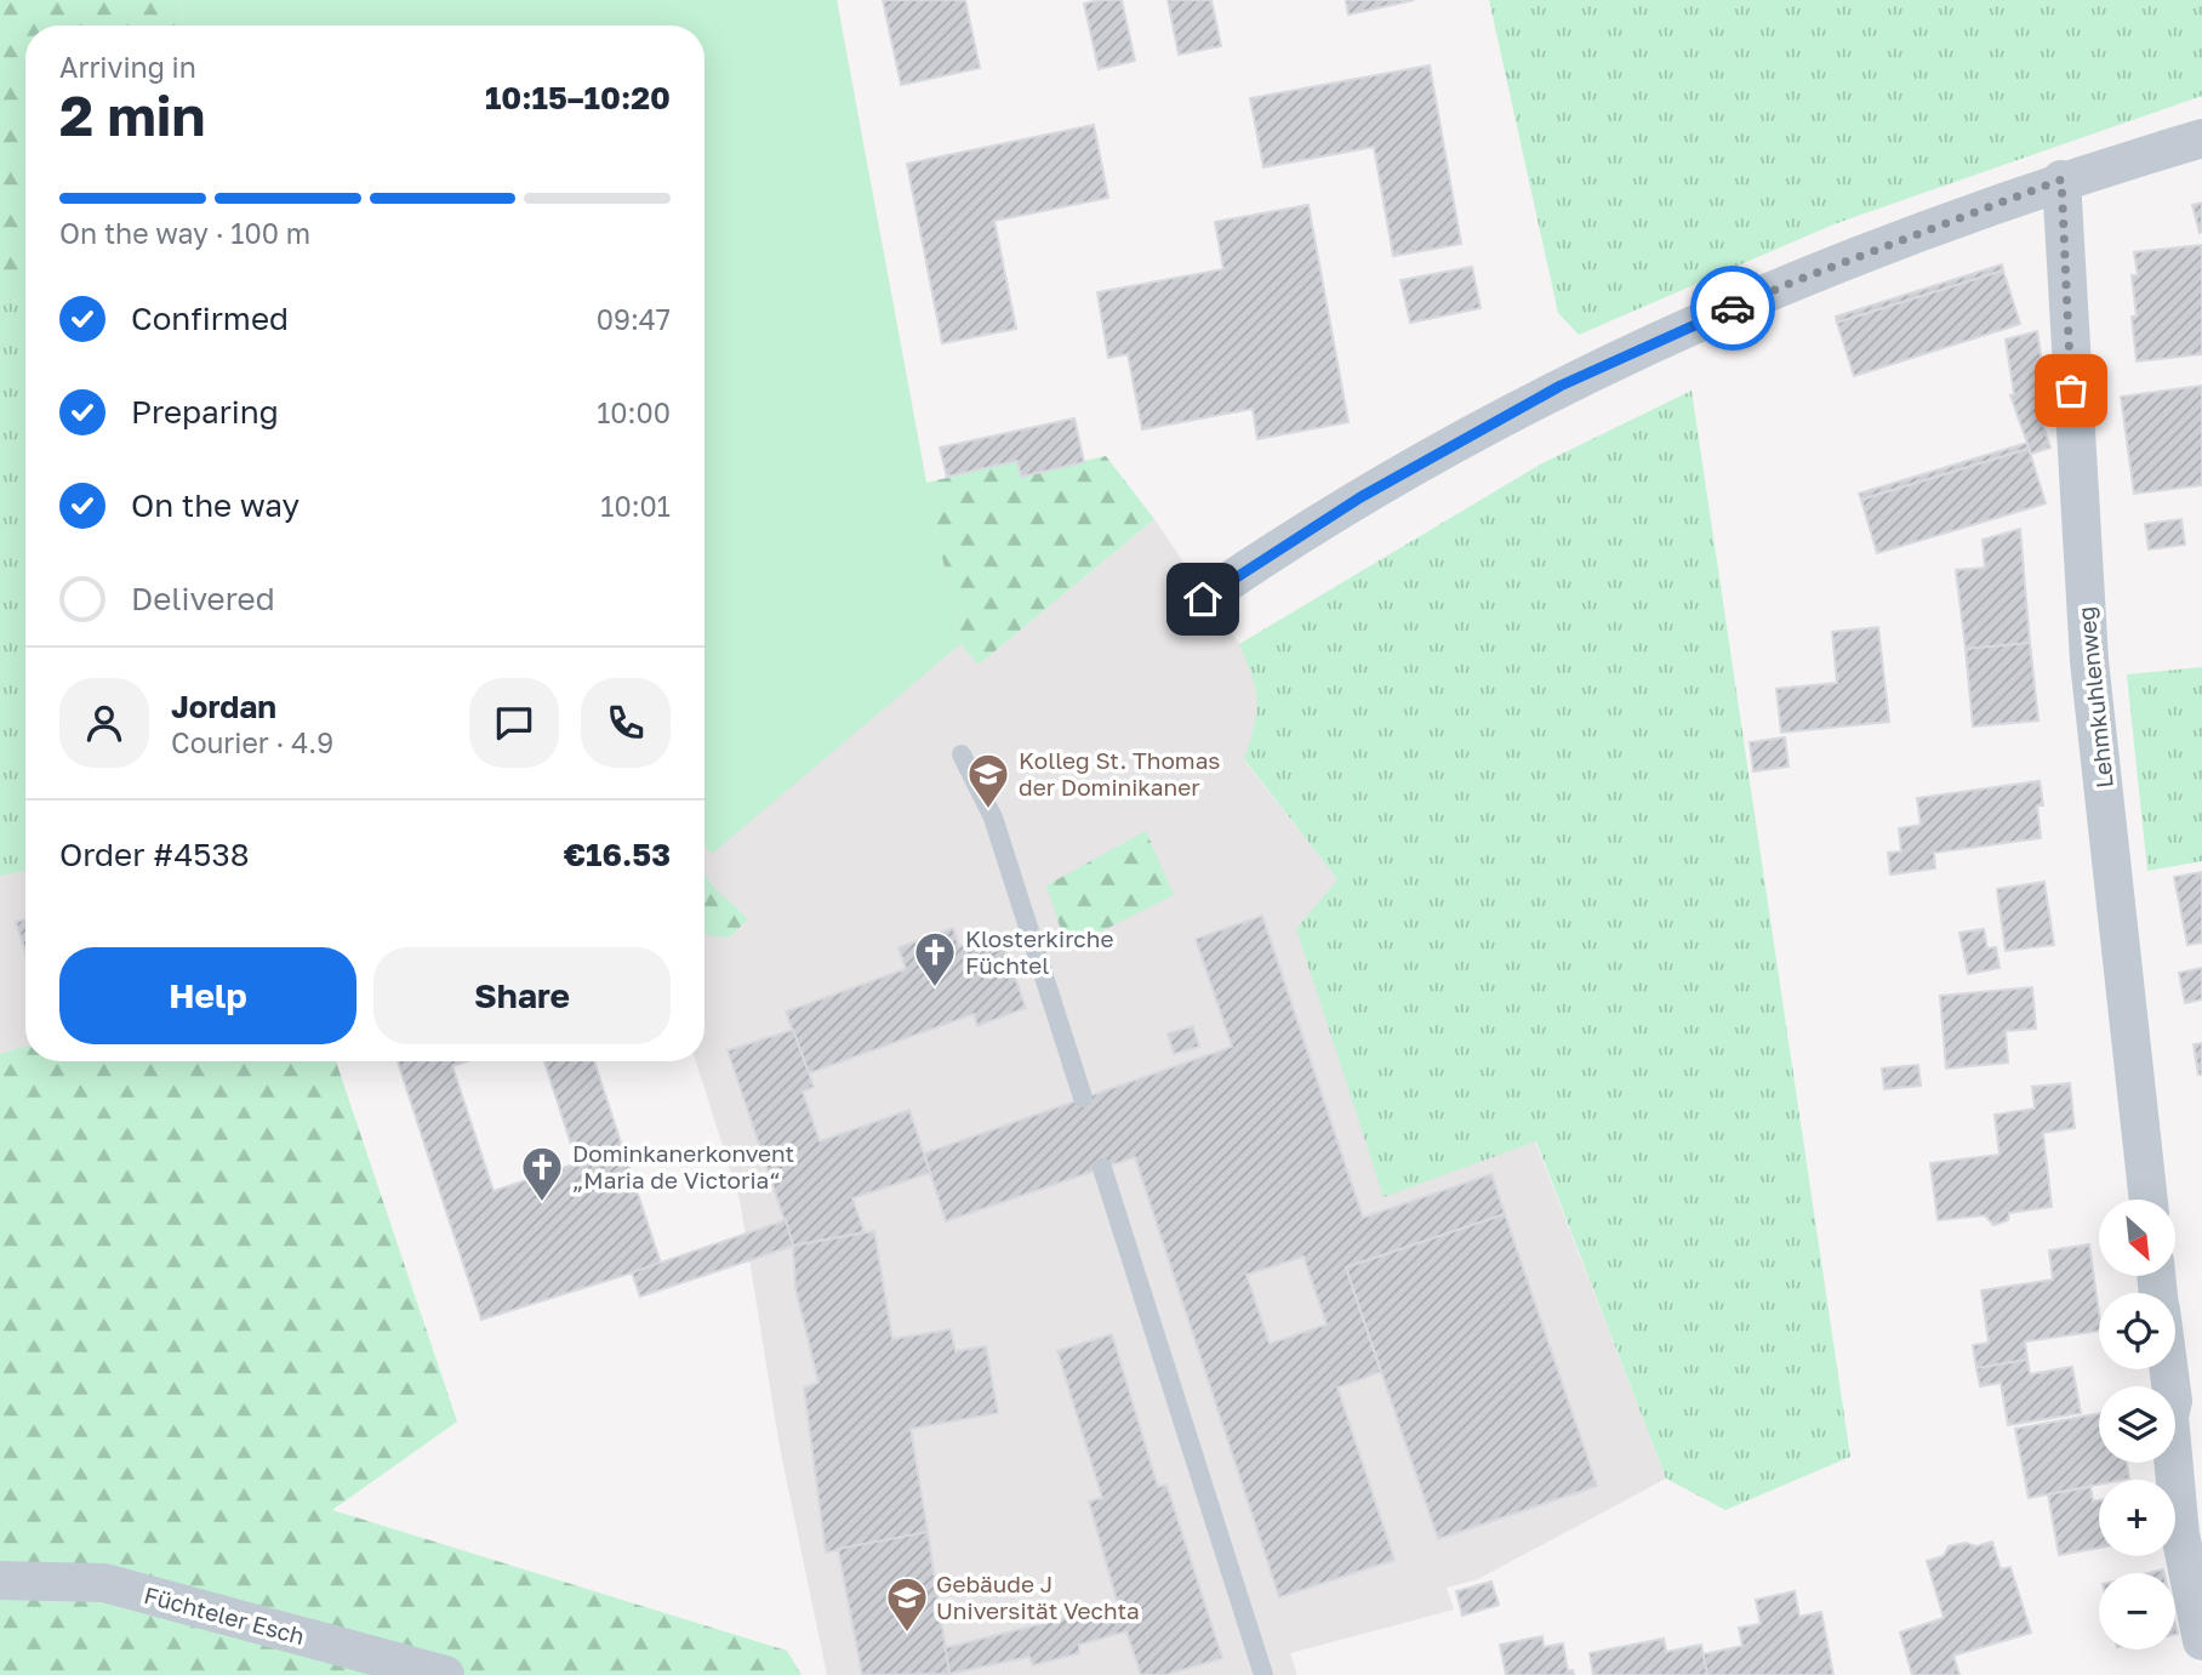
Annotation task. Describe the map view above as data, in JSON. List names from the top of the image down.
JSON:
{
  "streets": {
    "street": ["Lehmkuhlenweg", "Füchteler Esch"]
  },
  "places": {
    "school or university": ["Kolleg St. Thomas der Dominikaner", "Gebäude J Universität Vechta"],
    "church": ["Klosterkirche Füchtel", "Dominkanerkonvent „Maria de Victoria“"]
  },
  "north": "bottom right",
  "page": {
    "heading": ["2 min", "Arriving in", "10:15–10:20"],
    "panel": [
      "Jordan",
      "Courier · 4.9",
      "Order #4538",
      "€16.53"
    ],
    "bar": "On the way · 100 m",
    "list": [
      ["Confirmed", "09:47"],
      ["Preparing", "10:00"],
      ["On the way", "10:01"],
      "Delivered"
    ],
    "buttons": ["Help", "Share"],
    "map_buttons": ["+", "−"]
  }
}
